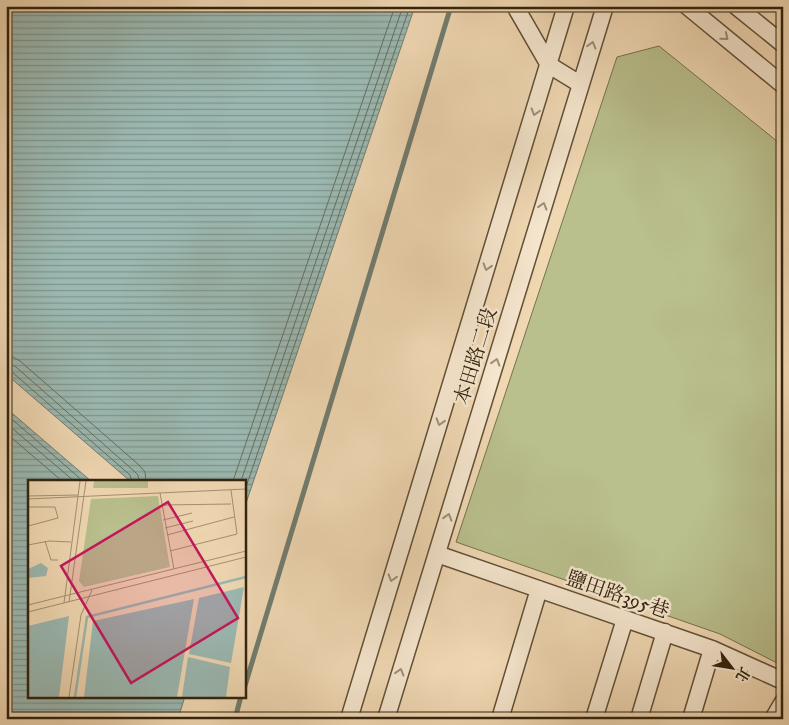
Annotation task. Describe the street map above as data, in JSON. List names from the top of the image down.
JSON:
{
  "streets": {
    "street": ["本田路二段", "鹽田路395巷"]
  },
  "crossings": [
    ["本田路二段", "鹽田路395巷"]
  ],
  "north": "bottom right"
}
